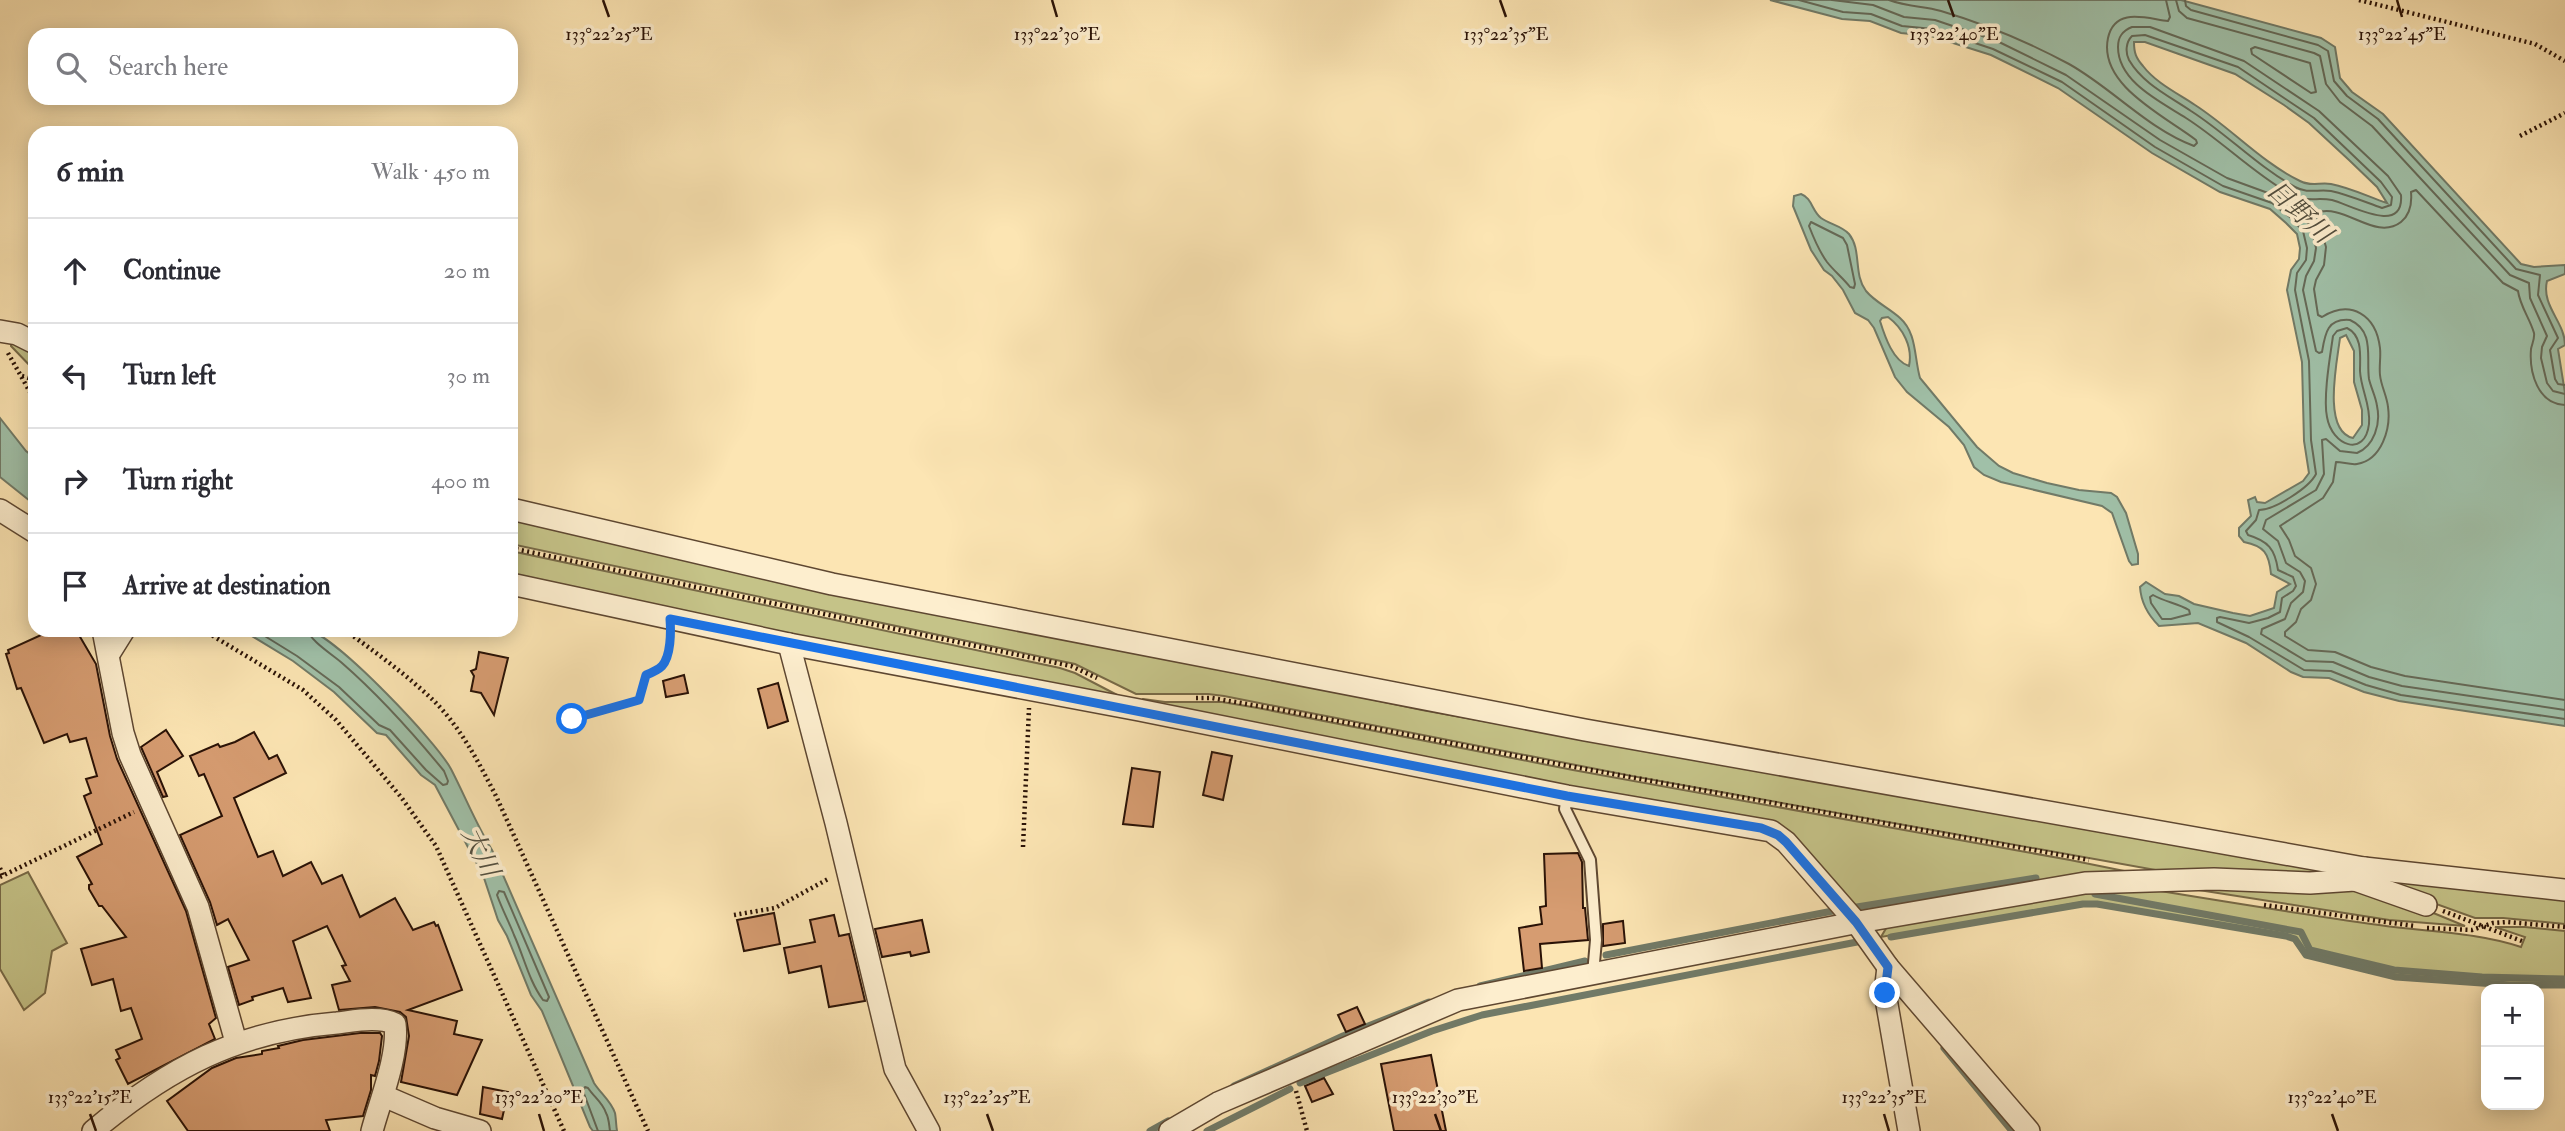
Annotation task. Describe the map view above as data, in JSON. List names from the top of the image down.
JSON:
{
  "water": ["日野川", "大川"],
  "page": {
    "search": "Search here",
    "heading": ["6 min", "Walk · 450 m"],
    "list": [
      ["Continue", "20 m"],
      ["Turn left", "30 m"],
      ["Turn right", "400 m"],
      "Arrive at destination"
    ],
    "map_buttons": ["+", "−"]
  },
  "coordinates": [
    "133°22'45\"E",
    "133°22'25\"E",
    "133°22'30\"E",
    "133°22'35\"E",
    "133°22'40\"E",
    "133°22'15\"E",
    "133°22'20\"E"
  ]
}
